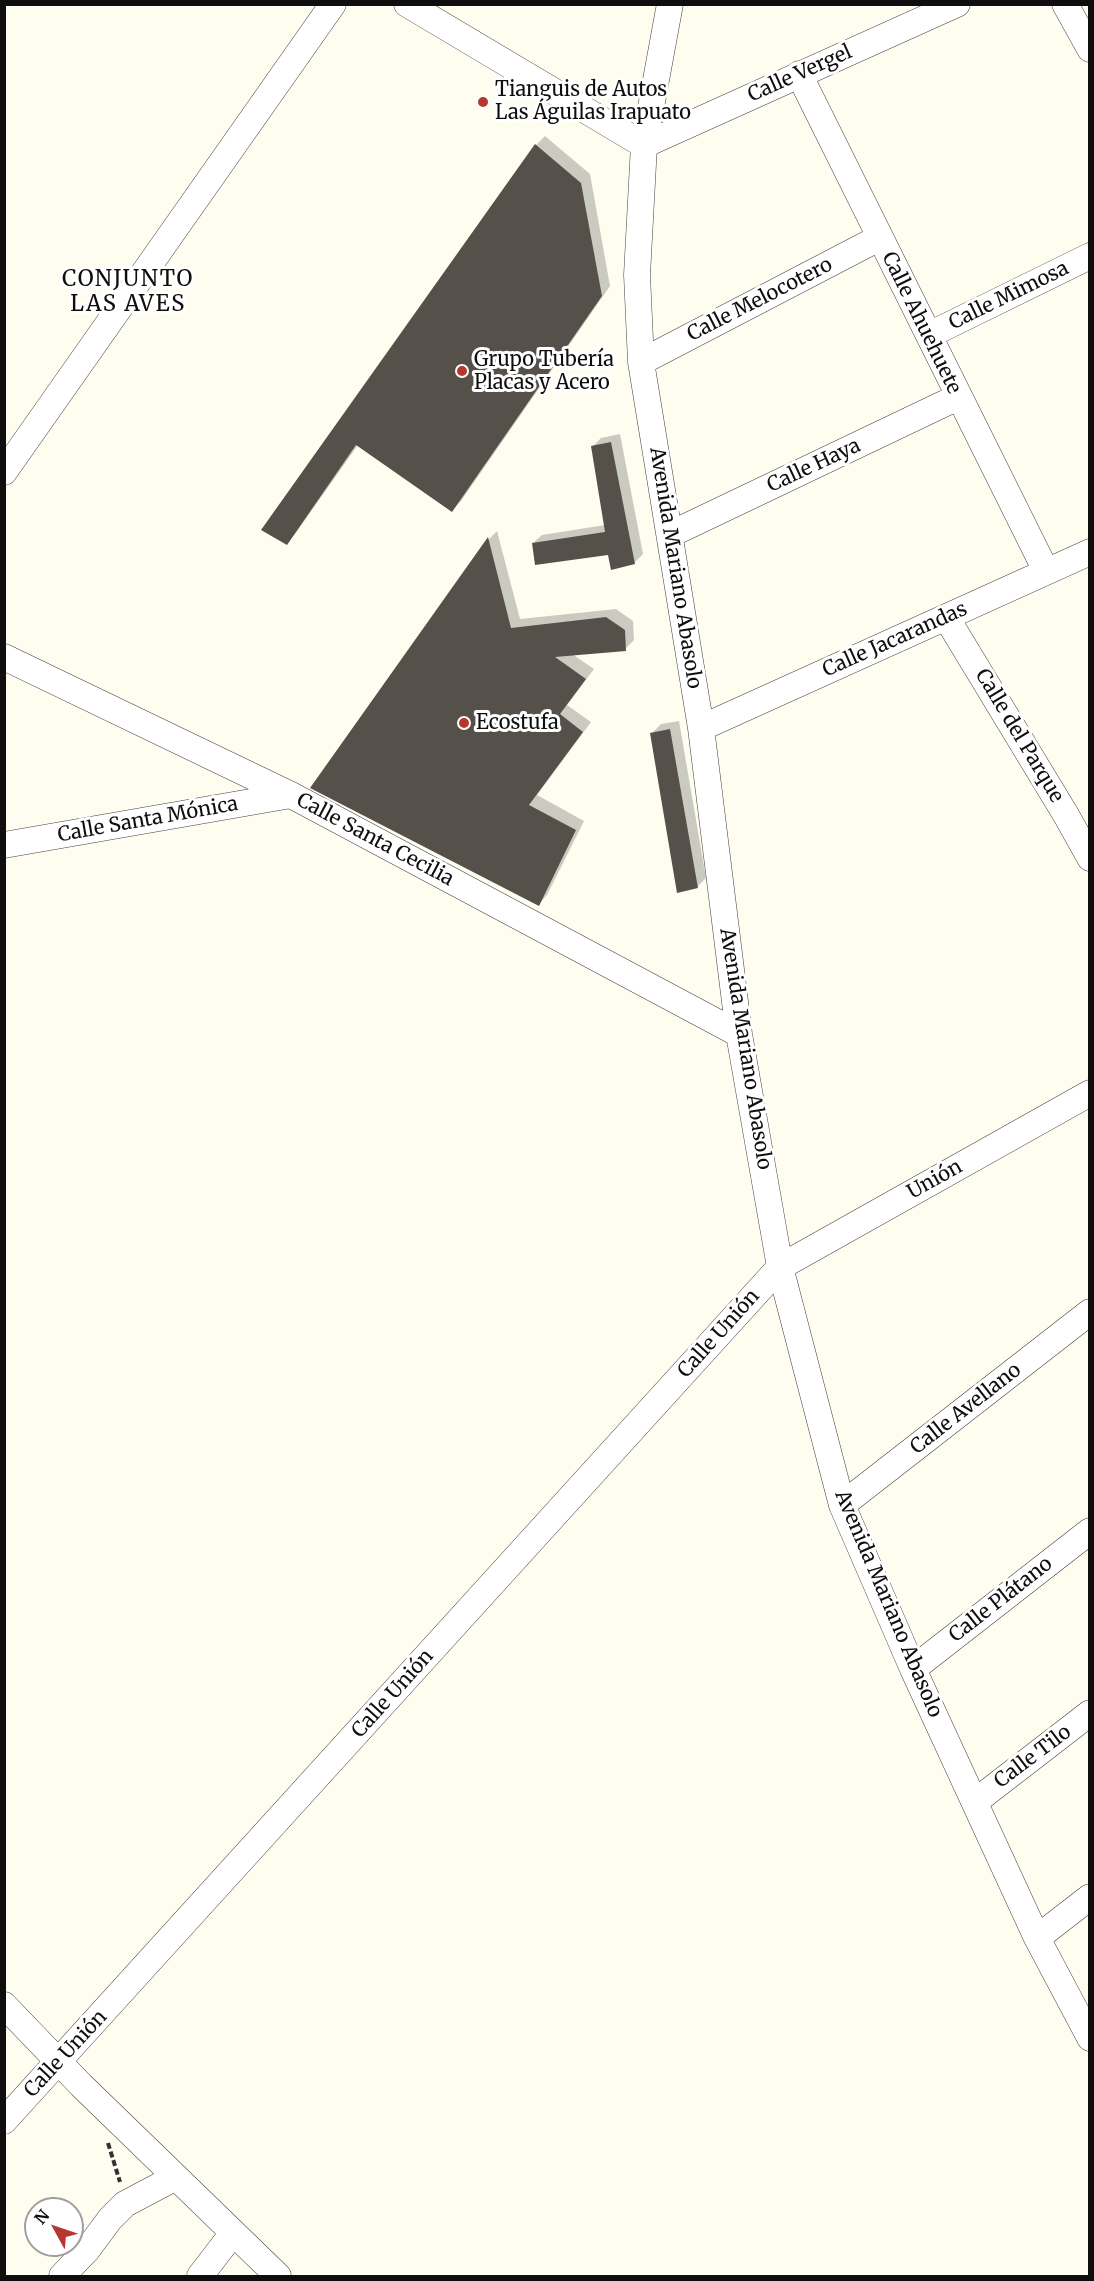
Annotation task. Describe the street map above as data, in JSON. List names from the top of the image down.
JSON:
{
  "streets": {
    "street": [
      "Calle Vergel",
      "Calle Mimosa",
      "Calle Melocotero",
      "Calle Ahuehuete",
      "Calle Haya",
      "Avenida Mariano Abasolo",
      "Calle Jacarandas",
      "Calle del Parque",
      "Calle Santa Mónica",
      "Calle Santa Cecilia",
      "Unión",
      "Calle Unión",
      "Calle Avellano",
      "Calle Plátano",
      "Calle Tilo"
    ]
  },
  "crossings": [
    ["Calle Vergel", "Calle Ahuehuete"],
    ["Calle Vergel", "Avenida Mariano Abasolo"],
    ["Calle Mimosa", "Calle Ahuehuete"],
    ["Calle Melocotero", "Calle Ahuehuete"],
    ["Calle Melocotero", "Avenida Mariano Abasolo"],
    ["Calle Ahuehuete", "Calle Haya"],
    ["Calle Ahuehuete", "Calle Jacarandas"],
    ["Calle Haya", "Avenida Mariano Abasolo"],
    ["Avenida Mariano Abasolo", "Calle Jacarandas"],
    ["Avenida Mariano Abasolo", "Calle Santa Cecilia"],
    ["Avenida Mariano Abasolo", "Unión"],
    ["Avenida Mariano Abasolo", "Calle Unión"],
    ["Avenida Mariano Abasolo", "Calle Avellano"],
    ["Avenida Mariano Abasolo", "Calle Plátano"],
    ["Avenida Mariano Abasolo", "Calle Tilo"],
    ["Calle Jacarandas", "Calle del Parque"],
    ["Calle Santa Mónica", "Calle Santa Cecilia"],
    ["Unión", "Calle Unión"]
  ],
  "districts": ["CONJUNTO LAS AVES"],
  "places": ["Tianguis de Autos Las Águilas Irapuato", "Grupo Tubería Placas y Acero", "Ecostufa"],
  "north": "top left"
}
